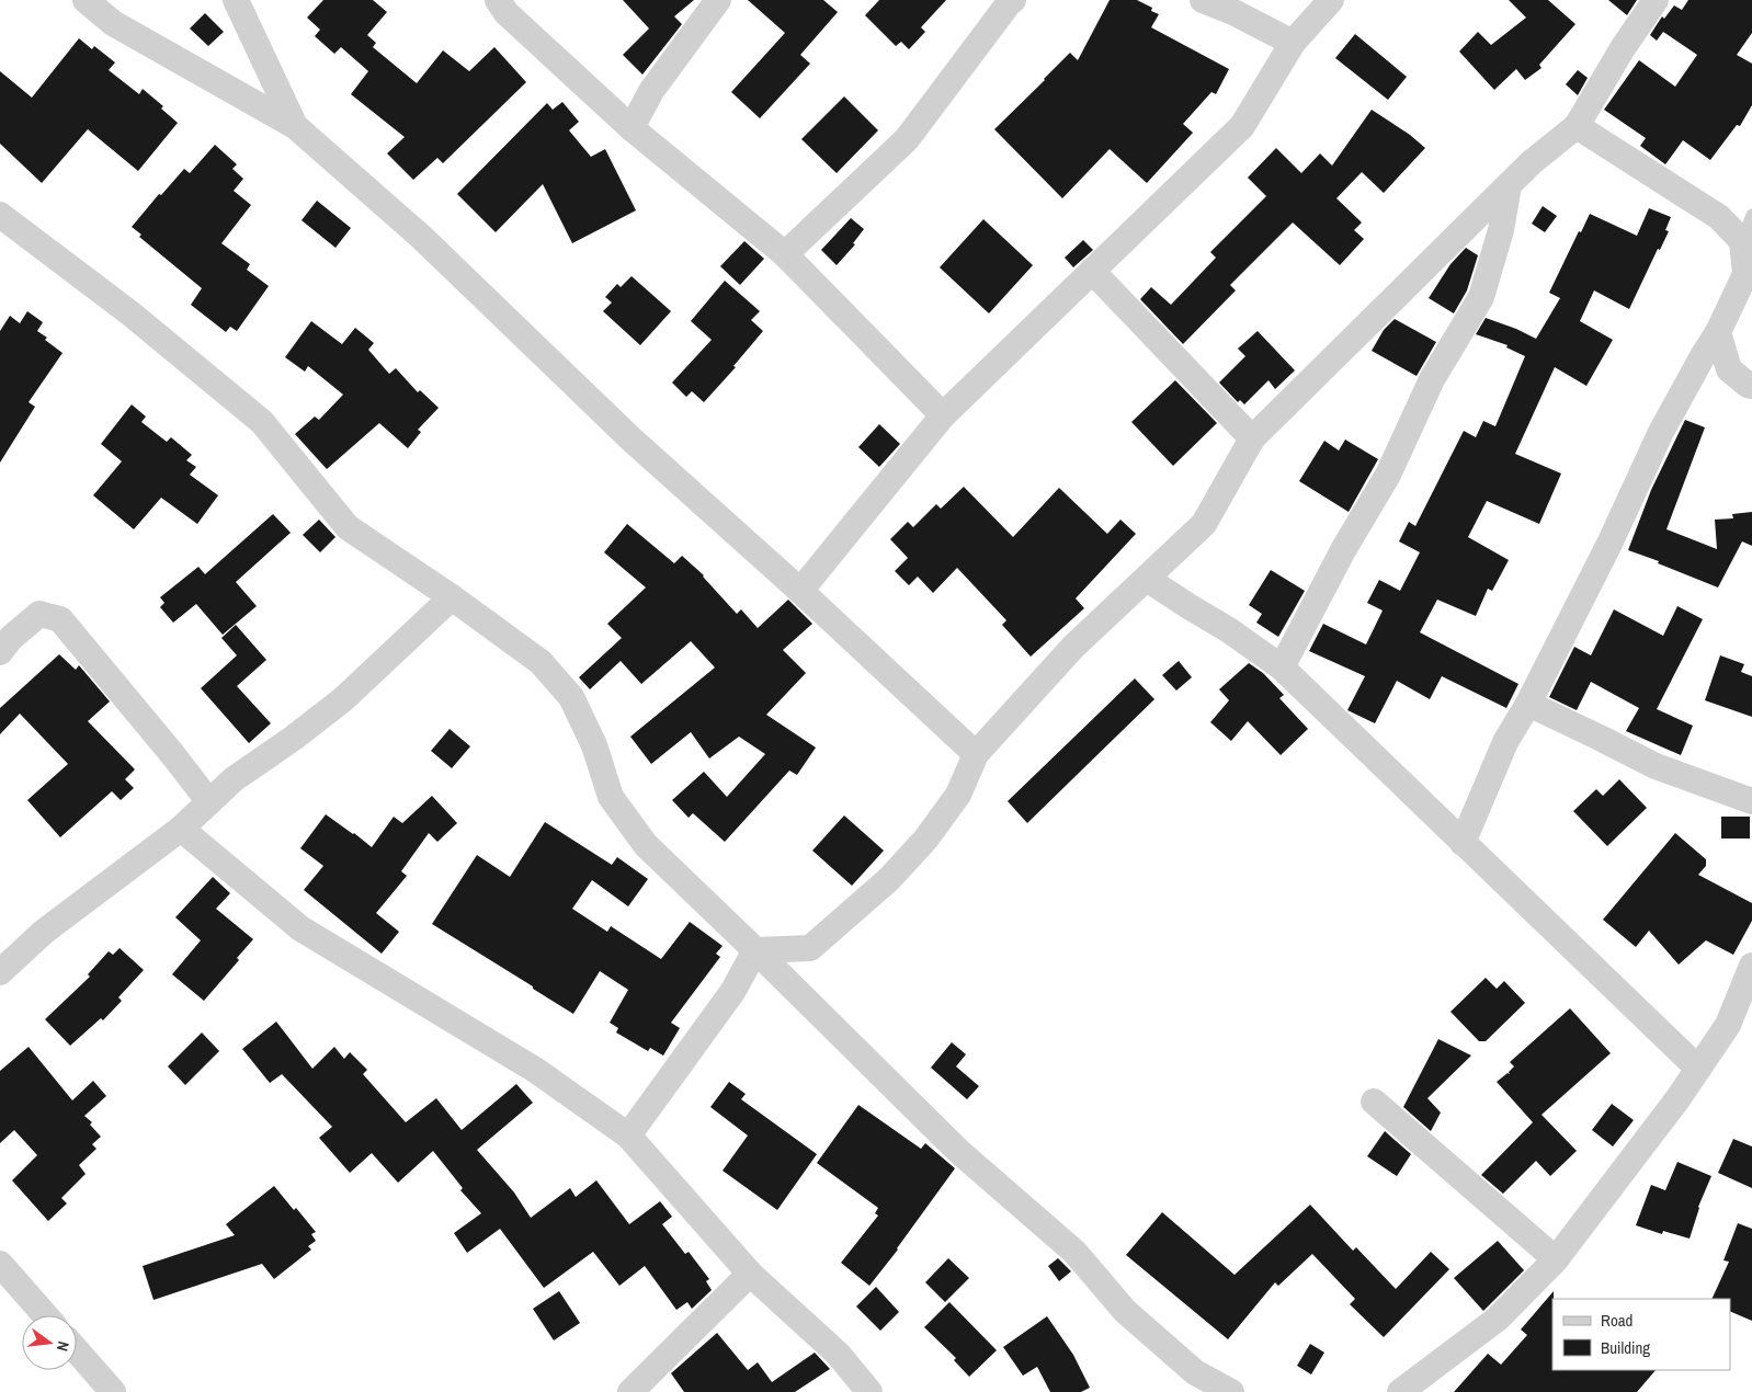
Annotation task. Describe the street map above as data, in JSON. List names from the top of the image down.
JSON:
{
  "legend": ["Road", "Building"],
  "north": "right"
}
